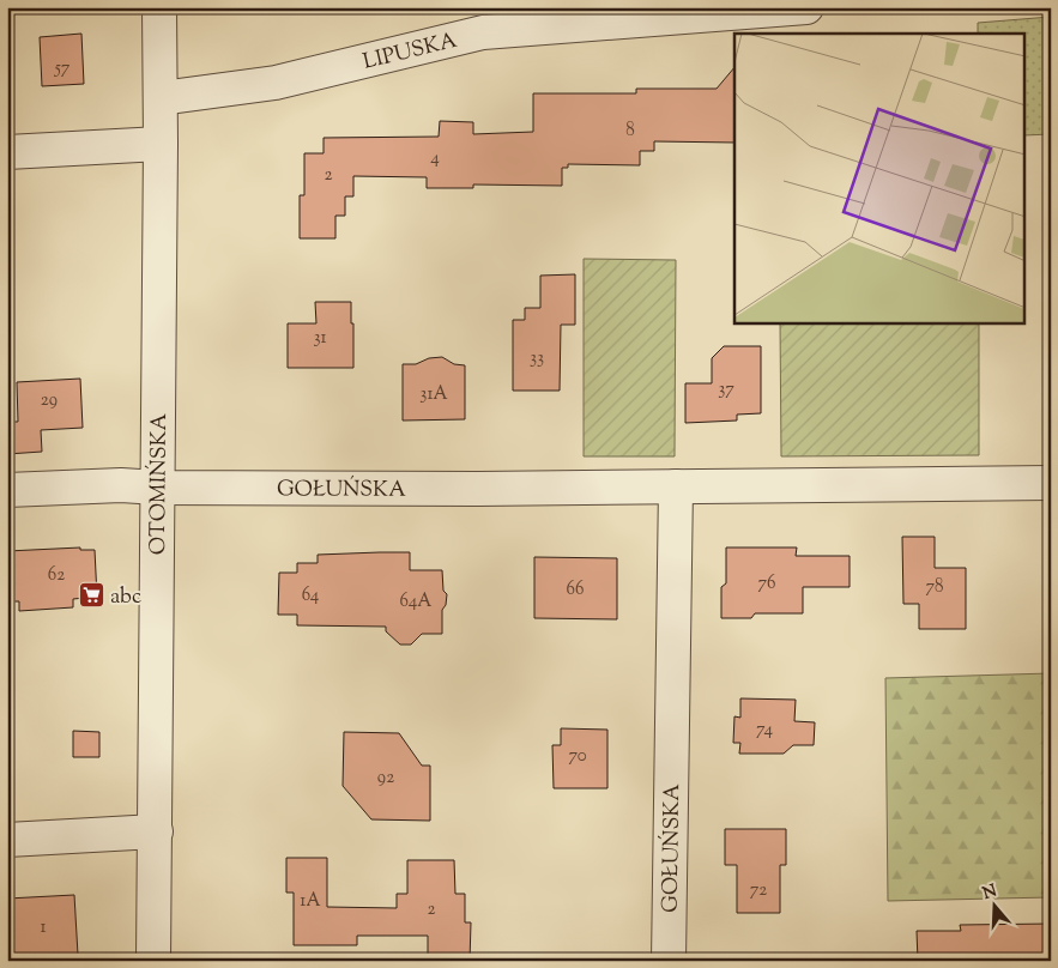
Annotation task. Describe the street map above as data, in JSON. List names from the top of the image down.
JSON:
{
  "streets": {
    "street": ["LIPUSKA", "OTOMIŃSKA", "GOŁUŃSKA"]
  },
  "crossings": [
    ["LIPUSKA", "OTOMIŃSKA"],
    ["OTOMIŃSKA", "GOŁUŃSKA"]
  ],
  "places": {
    "supermarket": ["abc"]
  },
  "house_numbers": [
    "57",
    "8",
    "4",
    "2",
    "31",
    "33",
    "37",
    "31A",
    "29",
    "62",
    "76",
    "78",
    "66",
    "64",
    "64A",
    "74",
    "70",
    "92",
    "72",
    "1A",
    "2",
    "1"
  ],
  "north": "top"
}
